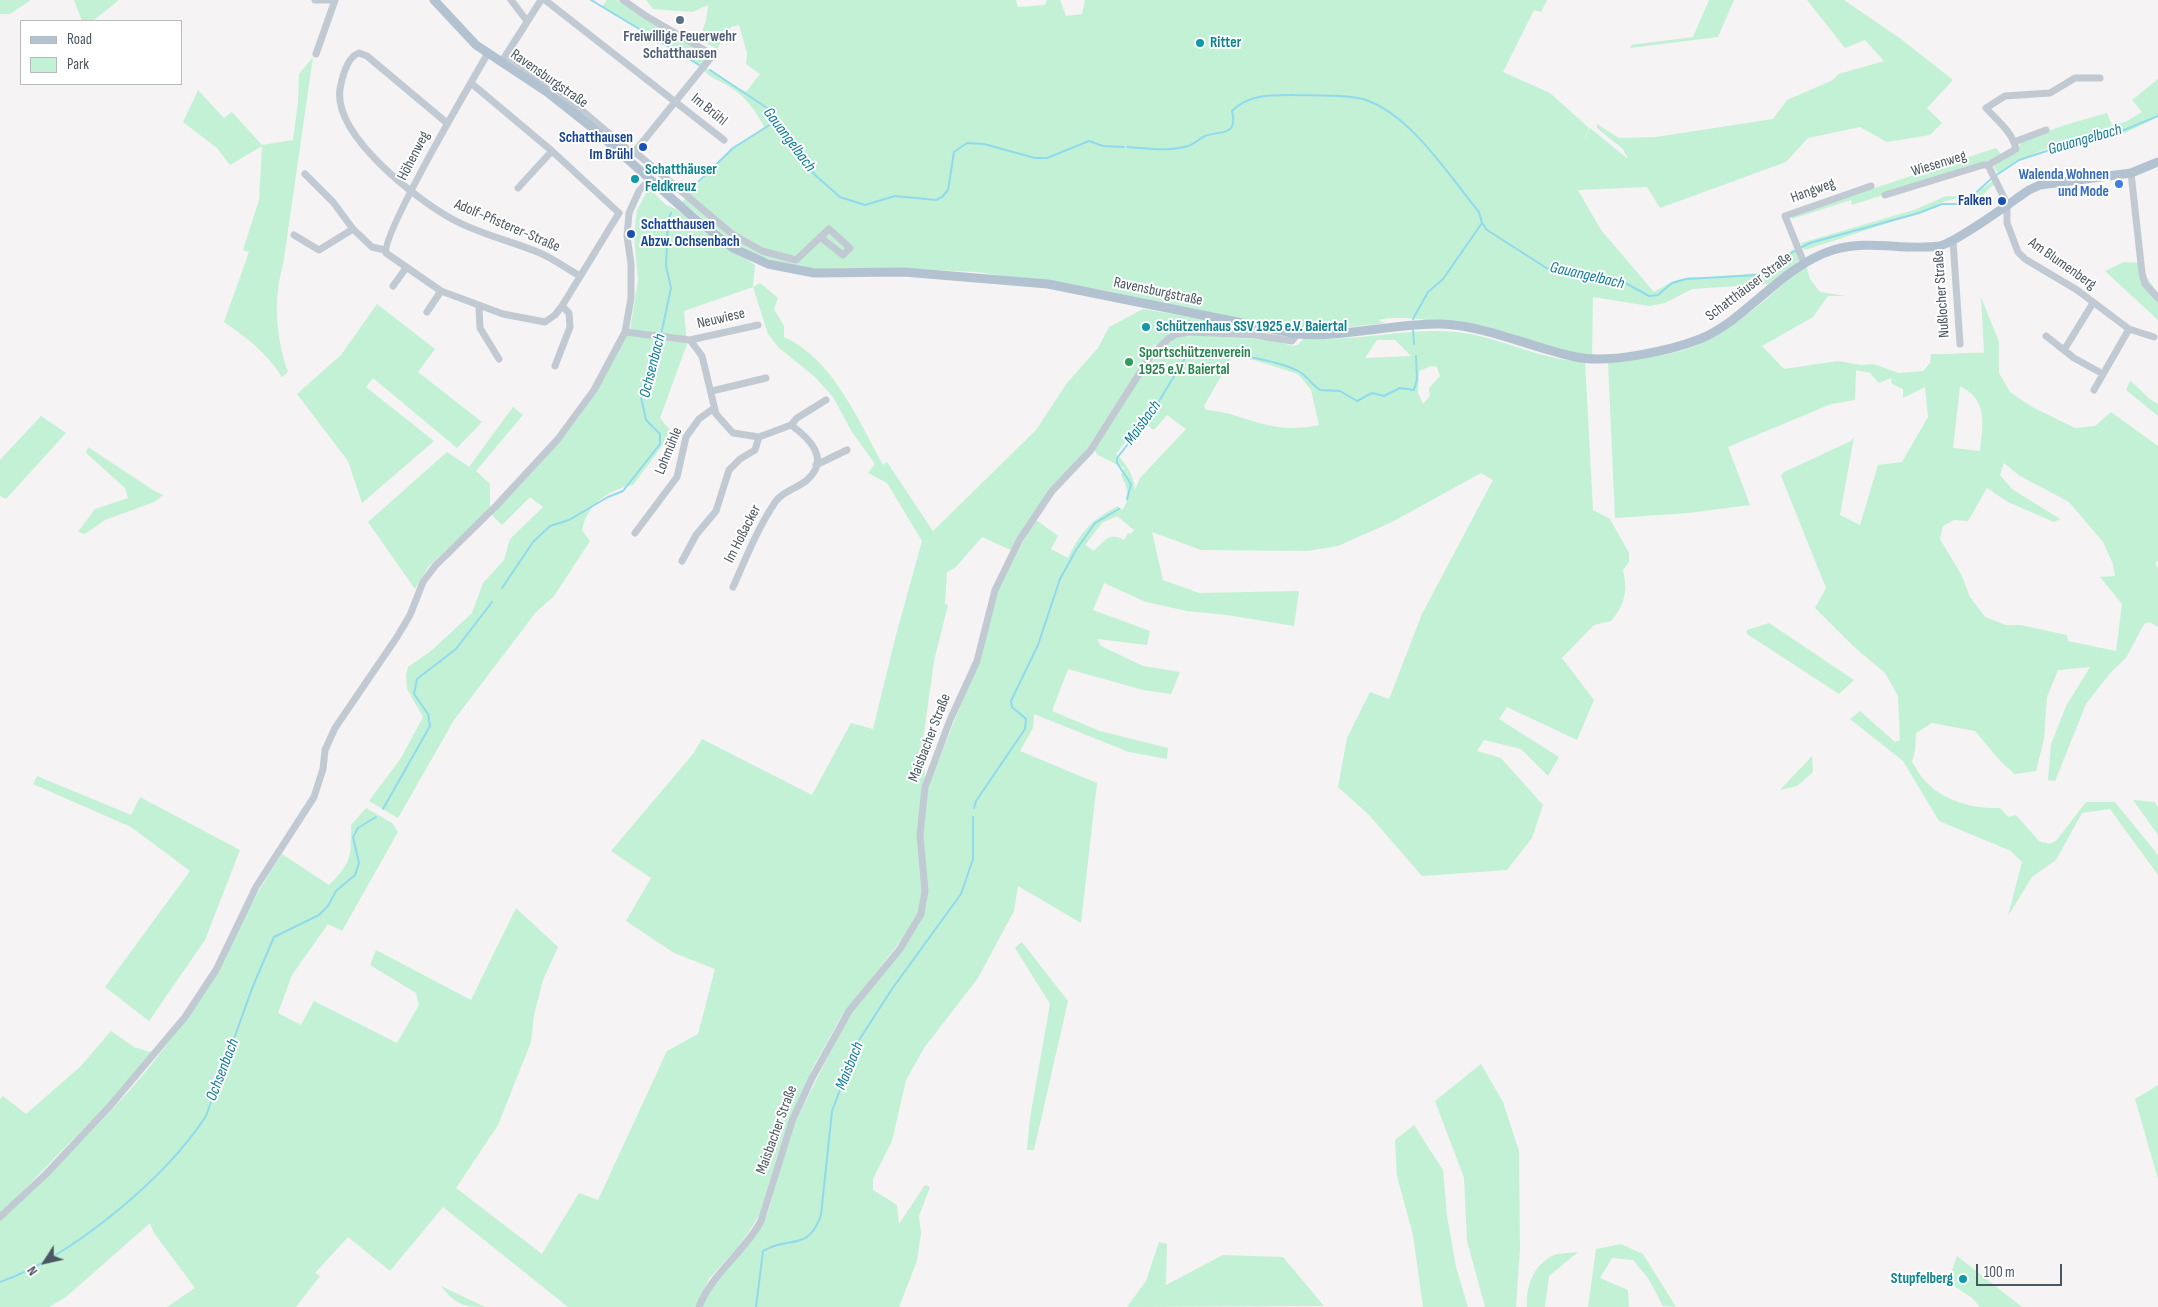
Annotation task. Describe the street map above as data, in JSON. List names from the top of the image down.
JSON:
{
  "streets": {
    "main road": ["Ravensburgstraße", "Schatthäuser Straße"],
    "street": [
      "Im Brühl",
      "Höhenweg",
      "Wiesenweg",
      "Hangweg",
      "Adolf-Pfisterer-Straße",
      "Am Blumenberg",
      "Nußlocher Straße",
      "Neuwiese",
      "Lohmühle",
      "Im Hoßacker",
      "Maisbacher Straße"
    ]
  },
  "crossings": [
    ["Ravensburgstraße", "Im Brühl"],
    ["Ravensburgstraße", "Höhenweg"],
    ["Ravensburgstraße", "Schatthäuser Straße"],
    ["Ravensburgstraße", "Maisbacher Straße"],
    ["Höhenweg", "Adolf-Pfisterer-Straße"],
    ["Wiesenweg", "Am Blumenberg"],
    ["Wiesenweg", "Schatthäuser Straße"],
    ["Hangweg", "Schatthäuser Straße"],
    ["Am Blumenberg", "Schatthäuser Straße"],
    ["Schatthäuser Straße", "Nußlocher Straße"]
  ],
  "water": ["Gauangelbach", "Ochsenbach", "Maisbach"],
  "places": [
    "Freiwillige Feuerwehr Schatthausen",
    "Ritter",
    "Schatthausen Im Brühl",
    "Schatthäuser Feldkreuz",
    "Walenda Wohnen und Mode",
    "Falken",
    "Schatthausen Abzw. Ochsenbach",
    "Schützenhaus SSV 1925 e.V. Baiertal",
    "Sportschützenverein 1925 e.V. Baiertal",
    "Stupfelberg"
  ],
  "legend": ["Road", "Park"],
  "scale_bar": "100 m",
  "north": "bottom left"
}
